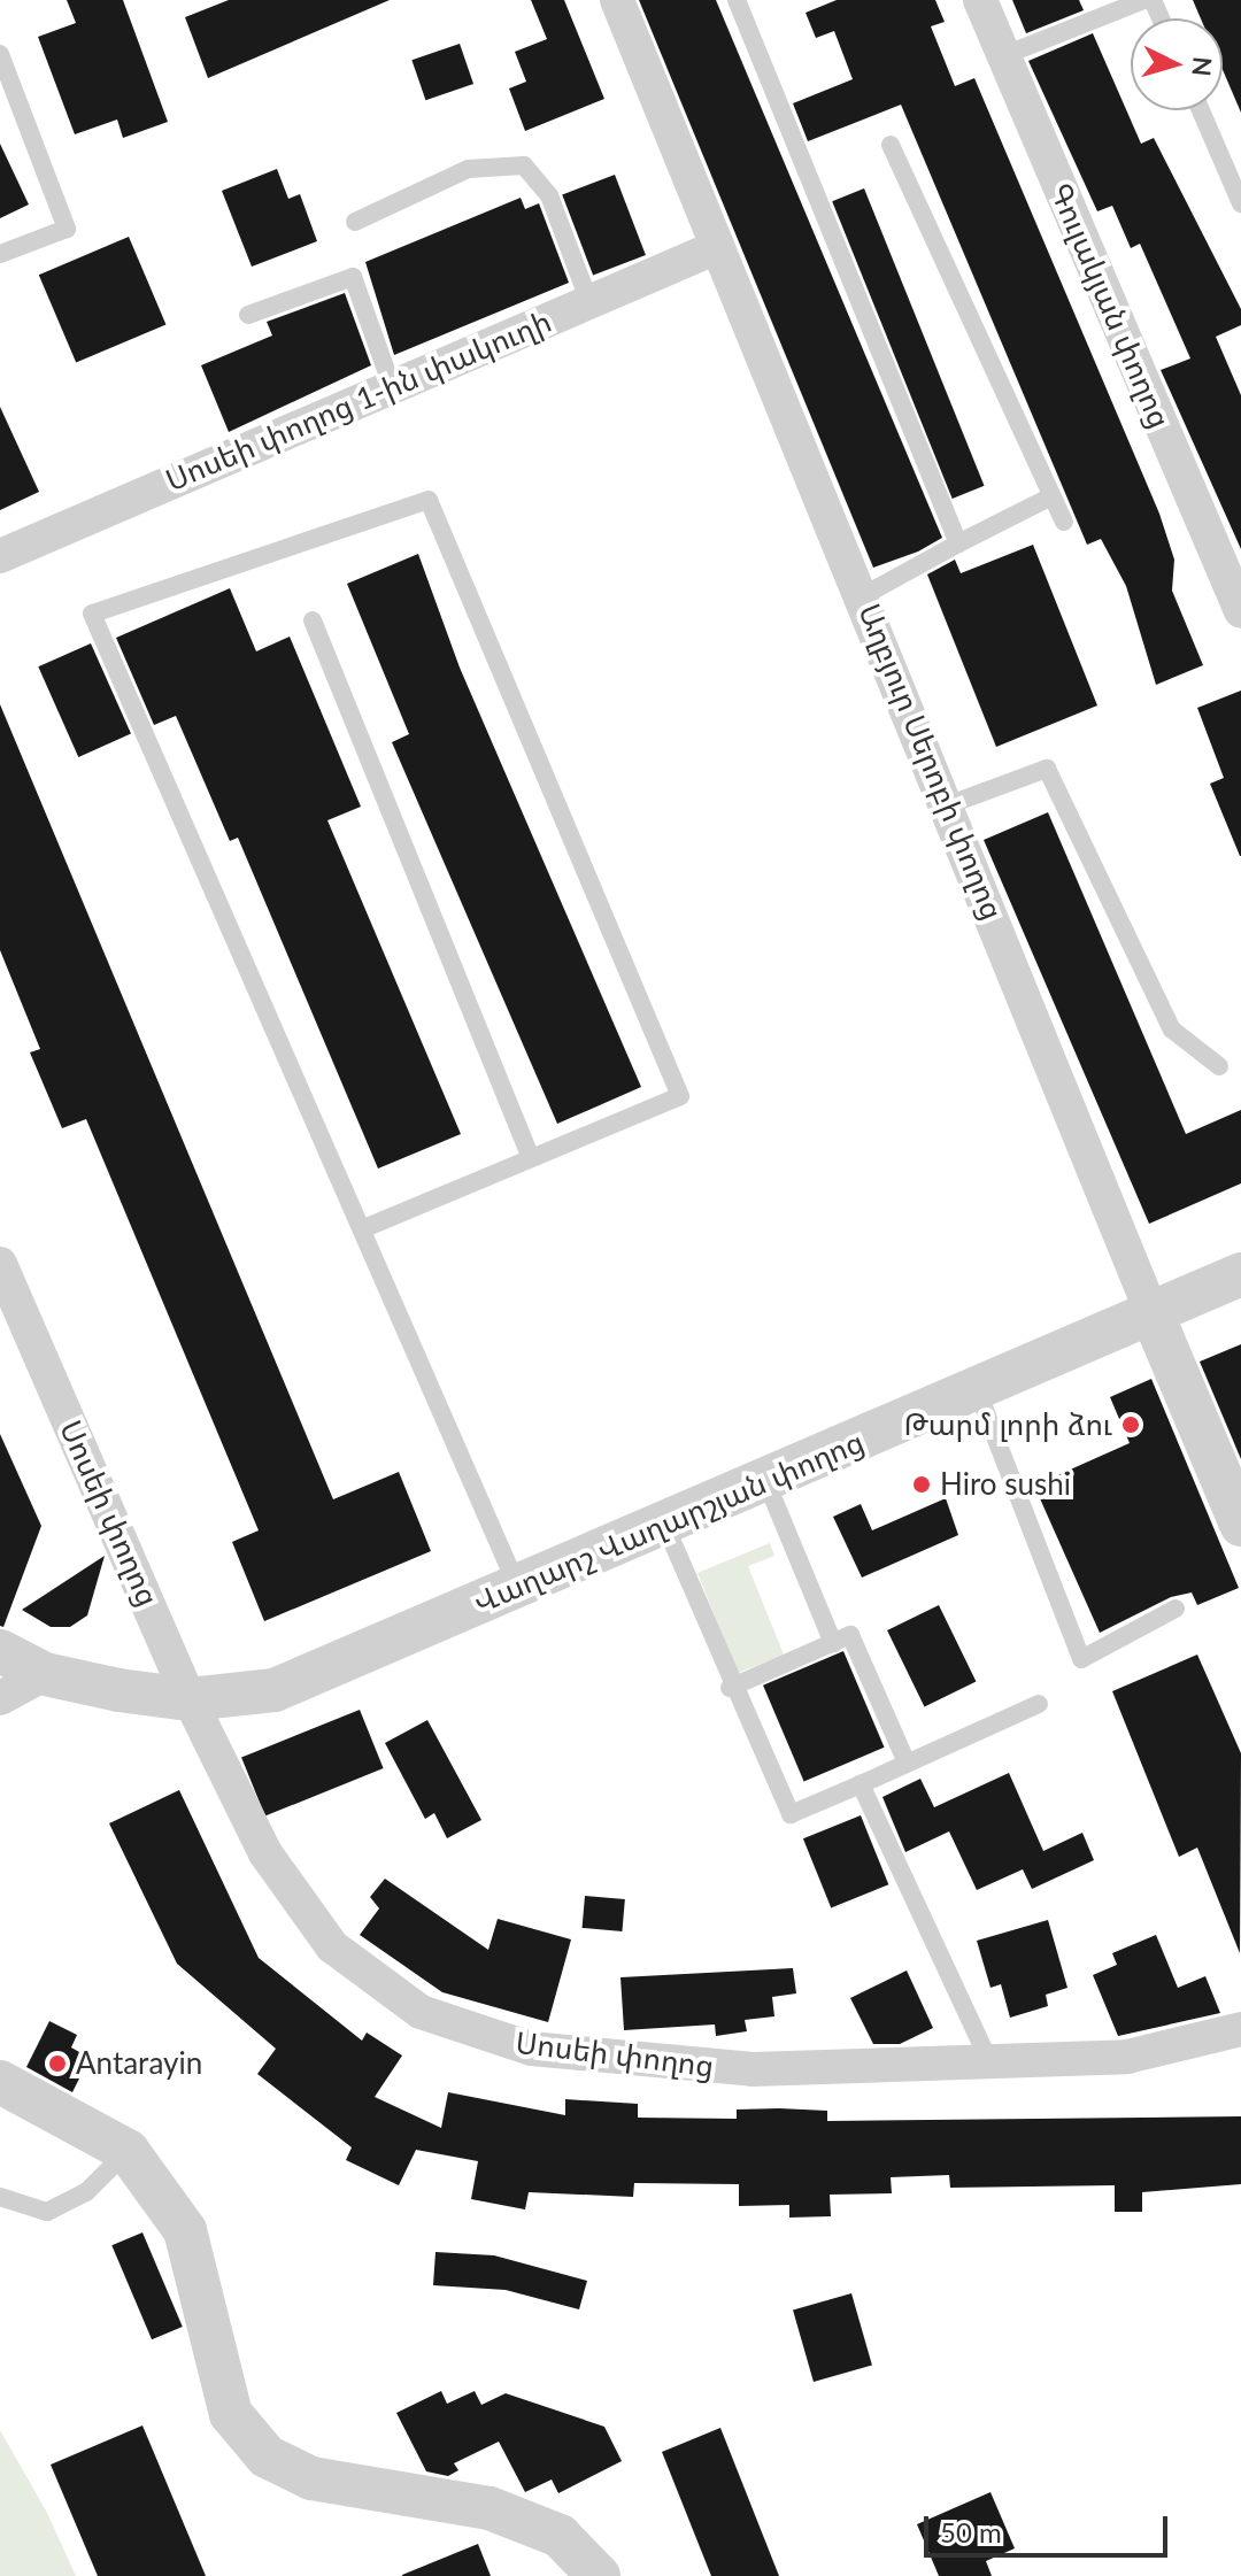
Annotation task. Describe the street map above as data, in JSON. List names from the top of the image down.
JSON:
{
  "streets": {
    "street": [
      "Գուլակյան փողոց",
      "Սոսեի փողոց 1-ին փակուղի",
      "Աղբյուր Սերոբի փողոց",
      "Սոսեի փողոց",
      "Վաղարշ Վաղարշյան փողոց"
    ]
  },
  "crossings": [
    ["Սոսեի փողոց 1-ին փակուղի", "Աղբյուր Սերոբի փողոց"],
    ["Աղբյուր Սերոբի փողոց", "Վաղարշ Վաղարշյան փողոց"],
    ["Սոսեի փողոց", "Վաղարշ Վաղարշյան փողոց"]
  ],
  "places": ["Թարմ լորի ձու", "Hiro sushi", "Antarayin"],
  "scale_bar": "50 m",
  "north": "right"
}
